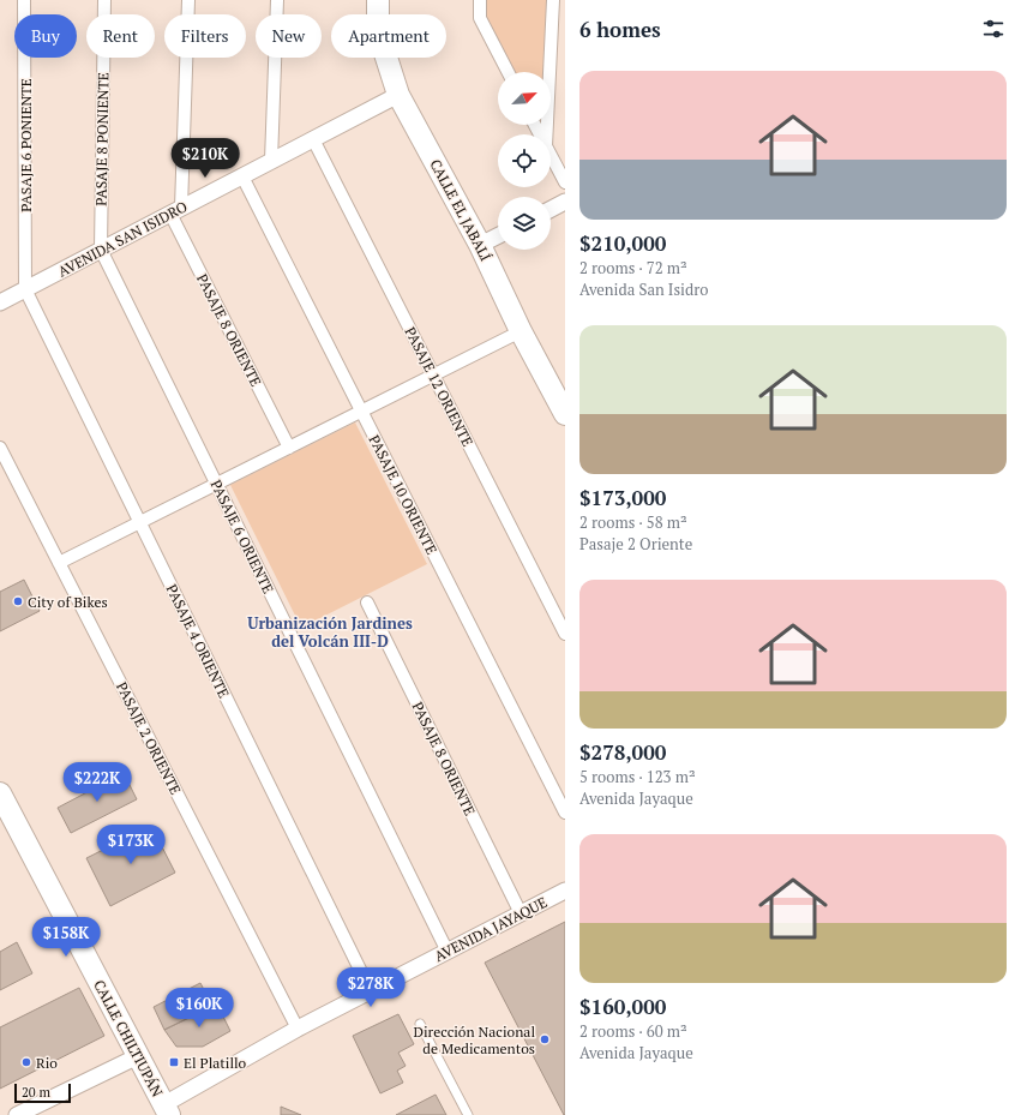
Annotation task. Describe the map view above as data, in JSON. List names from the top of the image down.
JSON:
{
  "streets": {
    "main road": ["CALLE EL JABALÍ", "CALLE CHILTIUPÁN"],
    "street": [
      "PASAJE 8 PONIENTE",
      "PASAJE 6 PONIENTE",
      "AVENIDA SAN ISIDRO",
      "PASAJE 8 ORIENTE",
      "PASAJE 12 ORIENTE",
      "PASAJE 10 ORIENTE",
      "PASAJE 6 ORIENTE",
      "PASAJE 4 ORIENTE",
      "PASAJE 2 ORIENTE",
      "AVENIDA JAYAQUE"
    ]
  },
  "crossings": [
    ["PASAJE 8 PONIENTE", "AVENIDA SAN ISIDRO"],
    ["PASAJE 8 PONIENTE", "PASAJE 6 ORIENTE"],
    ["PASAJE 6 PONIENTE", "AVENIDA SAN ISIDRO"],
    ["PASAJE 6 PONIENTE", "PASAJE 4 ORIENTE"],
    ["CALLE EL JABALÍ", "AVENIDA SAN ISIDRO"],
    ["AVENIDA SAN ISIDRO", "PASAJE 8 ORIENTE"],
    ["AVENIDA SAN ISIDRO", "PASAJE 12 ORIENTE"],
    ["AVENIDA SAN ISIDRO", "PASAJE 10 ORIENTE"],
    ["AVENIDA SAN ISIDRO", "PASAJE 6 ORIENTE"],
    ["AVENIDA SAN ISIDRO", "PASAJE 4 ORIENTE"],
    ["PASAJE 8 ORIENTE", "AVENIDA JAYAQUE"],
    ["PASAJE 6 ORIENTE", "AVENIDA JAYAQUE"],
    ["PASAJE 4 ORIENTE", "AVENIDA JAYAQUE"],
    ["PASAJE 2 ORIENTE", "AVENIDA JAYAQUE"],
    ["AVENIDA JAYAQUE", "CALLE CHILTIUPÁN"]
  ],
  "districts": ["Urbanización Jardines del Volcán III-D"],
  "places": {
    "other": ["City of Bikes", "Dirección Nacional de Medicamentos", "Rio"],
    "transit": ["El Platillo"]
  },
  "scale_bar": "20 m",
  "north": "top right",
  "page": {
    "heading": "6 homes",
    "chip": [
      "Buy",
      "Rent",
      "Filters",
      "New",
      "Apartment"
    ],
    "list": [
      {
        "name": "$210,000",
        "note": "2 rooms · 72 m² · Avenida San Isidro"
      },
      {
        "name": "$173,000",
        "note": "2 rooms · 58 m² · Pasaje 2 Oriente"
      },
      {
        "name": "$278,000",
        "note": "5 rooms · 123 m² · Avenida Jayaque"
      },
      {
        "name": "$160,000",
        "note": "2 rooms · 60 m² · Avenida Jayaque"
      }
    ],
    "price": [
      "$210K",
      "$222K",
      "$173K",
      "$158K",
      "$278K",
      "$160K"
    ],
    "scale": "20 m"
  }
}
